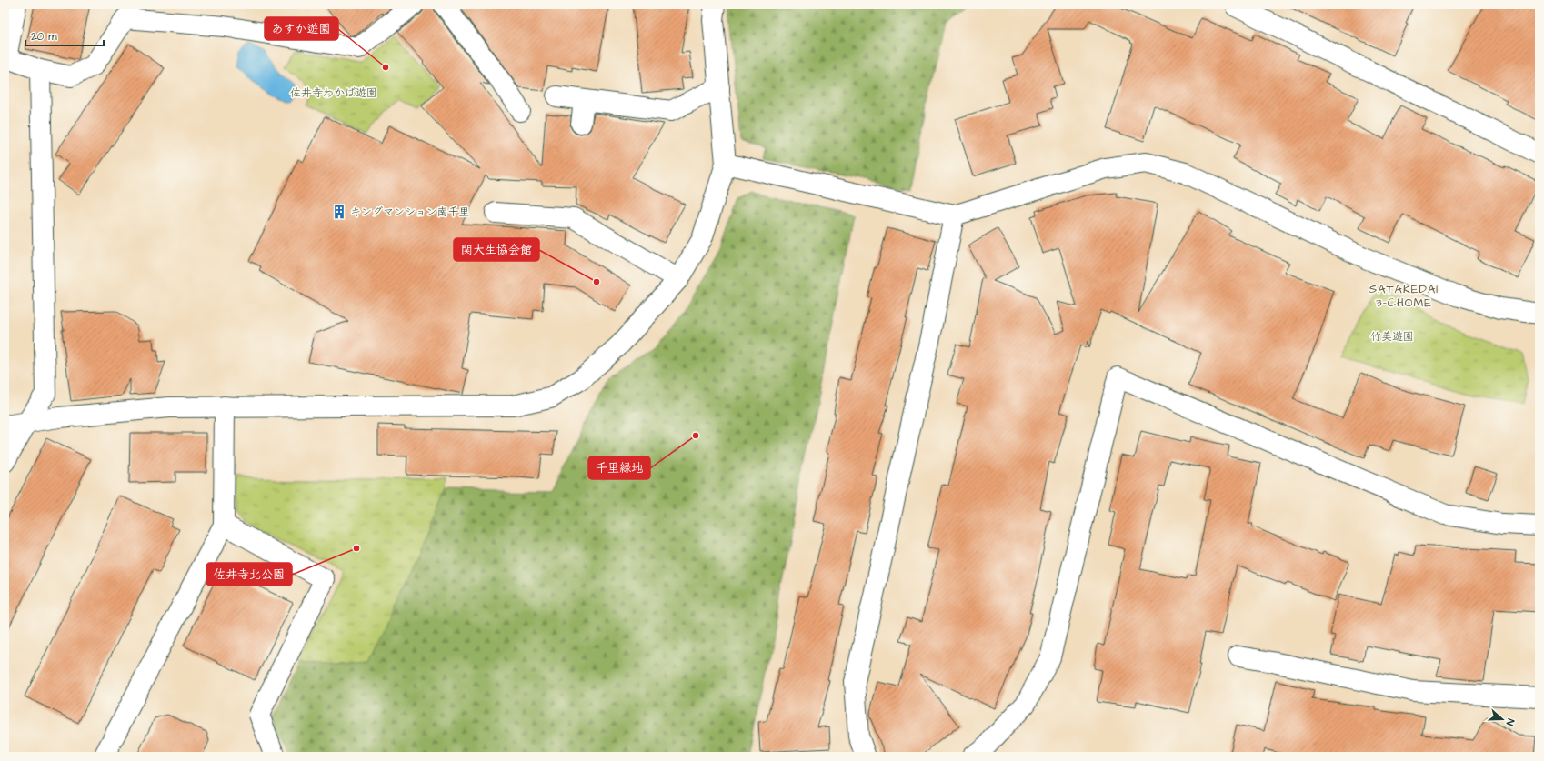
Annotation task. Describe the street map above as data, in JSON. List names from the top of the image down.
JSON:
{
  "districts": ["SATAKEDAI 3-CHOME"],
  "parks": ["佐井寺わかば遊園", "竹美遊園"],
  "places": {
    "other": [
      "あすか遊園",
      "関大生協会館",
      "千里緑地",
      "佐井寺北公園"
    ],
    "building": ["キングマンション南千里"]
  },
  "scale_bar": "20 m",
  "north": "right"
}
